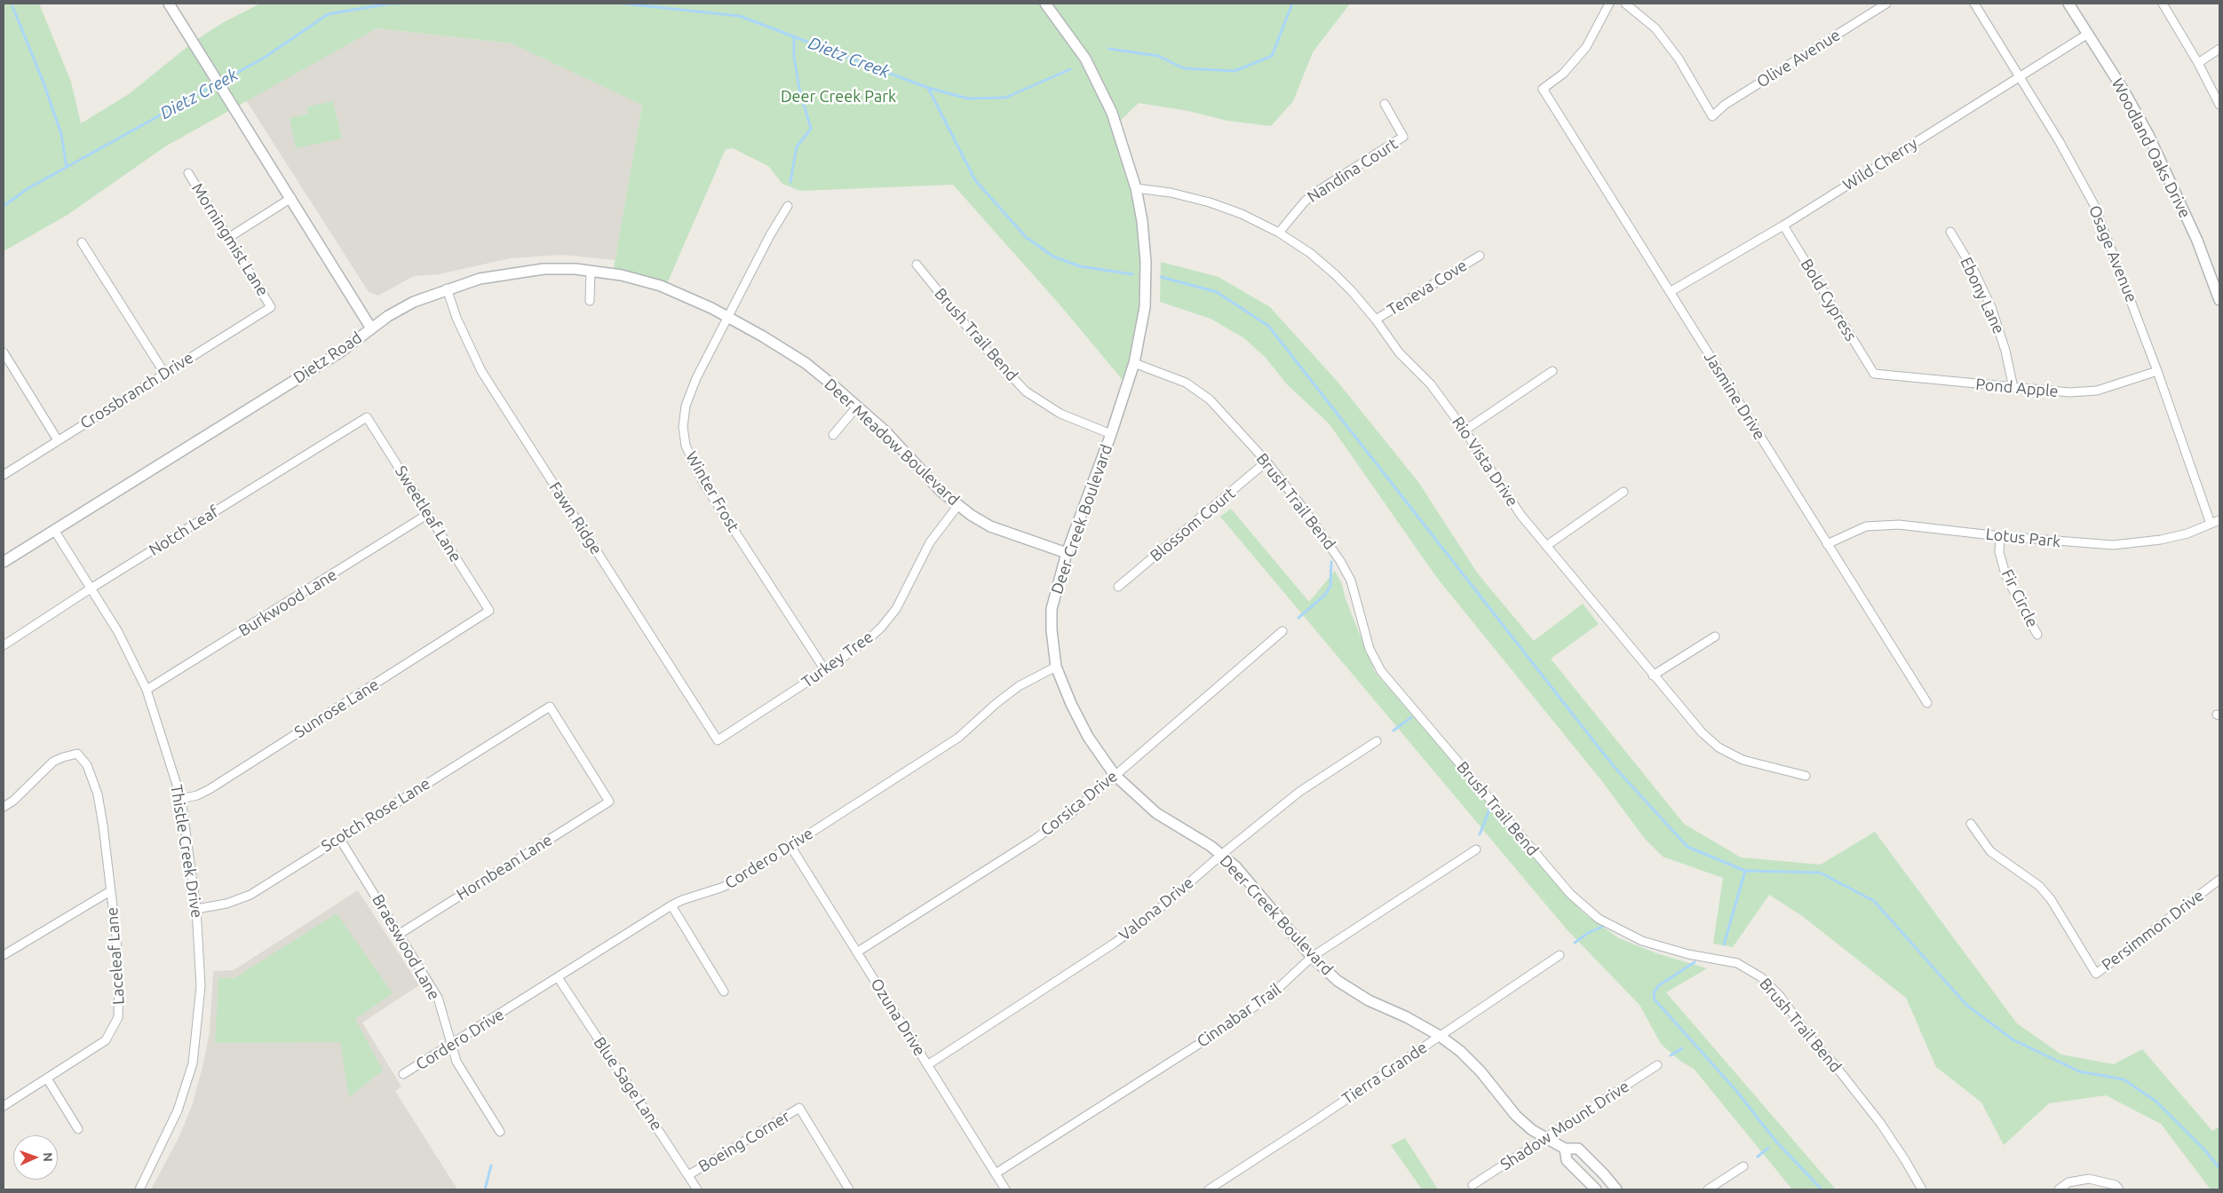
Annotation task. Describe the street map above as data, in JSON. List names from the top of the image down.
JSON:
{
  "streets": {
    "street": [
      "Olive Avenue",
      "Woodland Oaks Drive",
      "Wild Cherry",
      "Nandina Court",
      "Morningmist Lane",
      "Osage Avenue",
      "Teneva Cove",
      "Ebony Lane",
      "Bold Cypress",
      "Brush Trail Bend",
      "Dietz Road",
      "Pond Apple",
      "Crossbranch Drive",
      "Jasmine Drive",
      "Deer Meadow Boulevard",
      "Rio Vista Drive",
      "Winter Frost",
      "Sweetleaf Lane",
      "Fawn Ridge",
      "Deer Creek Boulevard",
      "Blossom Court",
      "Notch Leaf",
      "Lotus Park",
      "Fir Circle",
      "Burkwood Lane",
      "Turkey Tree",
      "Sunrose Lane",
      "Corsica Drive",
      "Scotch Rose Lane",
      "Thistle Creek Drive",
      "Cordero Drive",
      "Hornbean Lane",
      "Valona Drive",
      "Persimmon Drive",
      "Braeswood Lane",
      "Laceleaf Lane",
      "Cinnabar Trail",
      "Ozuna Drive",
      "Tierra Grande",
      "Blue Sage Lane",
      "Shadow Mount Drive",
      "Boeing Corner"
    ]
  },
  "crossings": [
    ["Woodland Oaks Drive", "Wild Cherry"],
    ["Wild Cherry", "Osage Avenue"],
    ["Wild Cherry", "Bold Cypress"],
    ["Wild Cherry", "Jasmine Drive"],
    ["Nandina Court", "Rio Vista Drive"],
    ["Morningmist Lane", "Crossbranch Drive"],
    ["Osage Avenue", "Pond Apple"],
    ["Osage Avenue", "Lotus Park"],
    ["Teneva Cove", "Rio Vista Drive"],
    ["Ebony Lane", "Pond Apple"],
    ["Bold Cypress", "Pond Apple"],
    ["Brush Trail Bend", "Deer Creek Boulevard"],
    ["Brush Trail Bend", "Blossom Court"],
    ["Dietz Road", "Deer Meadow Boulevard"],
    ["Dietz Road", "Thistle Creek Drive"],
    ["Jasmine Drive", "Lotus Park"],
    ["Deer Meadow Boulevard", "Winter Frost"],
    ["Deer Meadow Boulevard", "Fawn Ridge"],
    ["Deer Meadow Boulevard", "Deer Creek Boulevard"],
    ["Deer Meadow Boulevard", "Turkey Tree"],
    ["Rio Vista Drive", "Deer Creek Boulevard"],
    ["Winter Frost", "Turkey Tree"],
    ["Sweetleaf Lane", "Notch Leaf"],
    ["Sweetleaf Lane", "Burkwood Lane"],
    ["Sweetleaf Lane", "Sunrose Lane"],
    ["Fawn Ridge", "Turkey Tree"],
    ["Deer Creek Boulevard", "Corsica Drive"],
    ["Deer Creek Boulevard", "Cordero Drive"],
    ["Deer Creek Boulevard", "Valona Drive"],
    ["Deer Creek Boulevard", "Cinnabar Trail"],
    ["Deer Creek Boulevard", "Tierra Grande"],
    ["Deer Creek Boulevard", "Shadow Mount Drive"],
    ["Notch Leaf", "Thistle Creek Drive"],
    ["Lotus Park", "Fir Circle"],
    ["Burkwood Lane", "Thistle Creek Drive"],
    ["Sunrose Lane", "Thistle Creek Drive"],
    ["Corsica Drive", "Ozuna Drive"],
    ["Scotch Rose Lane", "Thistle Creek Drive"],
    ["Scotch Rose Lane", "Hornbean Lane"],
    ["Scotch Rose Lane", "Braeswood Lane"],
    ["Cordero Drive", "Braeswood Lane"],
    ["Cordero Drive", "Ozuna Drive"],
    ["Cordero Drive", "Blue Sage Lane"],
    ["Hornbean Lane", "Braeswood Lane"],
    ["Valona Drive", "Ozuna Drive"],
    ["Cinnabar Trail", "Ozuna Drive"],
    ["Blue Sage Lane", "Boeing Corner"]
  ],
  "water": ["Dietz Creek"],
  "parks": ["Deer Creek Park"],
  "north": "right"
}
